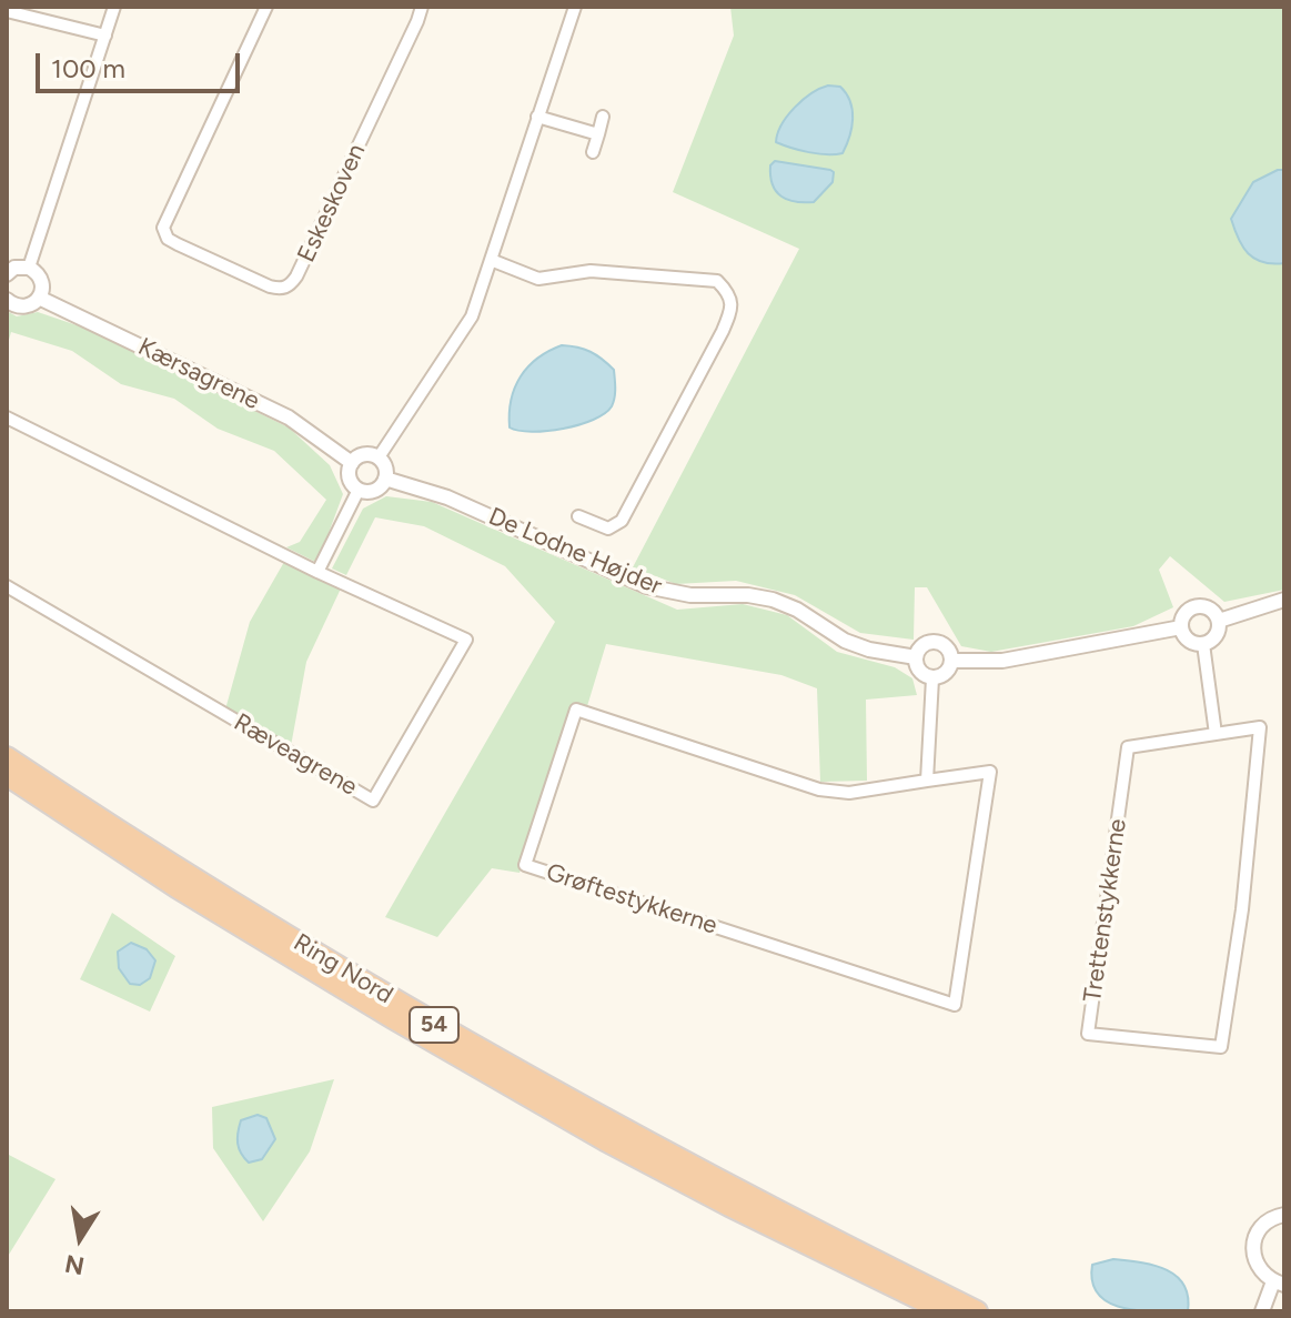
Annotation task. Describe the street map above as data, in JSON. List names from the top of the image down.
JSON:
{
  "streets": {
    "highway": ["Ring Nord", "54"],
    "street": [
      "Eskeskoven",
      "Kærsagrene",
      "De Lodne Højder",
      "Ræveagrene",
      "Grøftestykkerne",
      "Trettenstykkerne"
    ]
  },
  "crossings": [
    ["Kærsagrene", "De Lodne Højder"]
  ],
  "scale_bar": "100 m",
  "north": "bottom"
}
